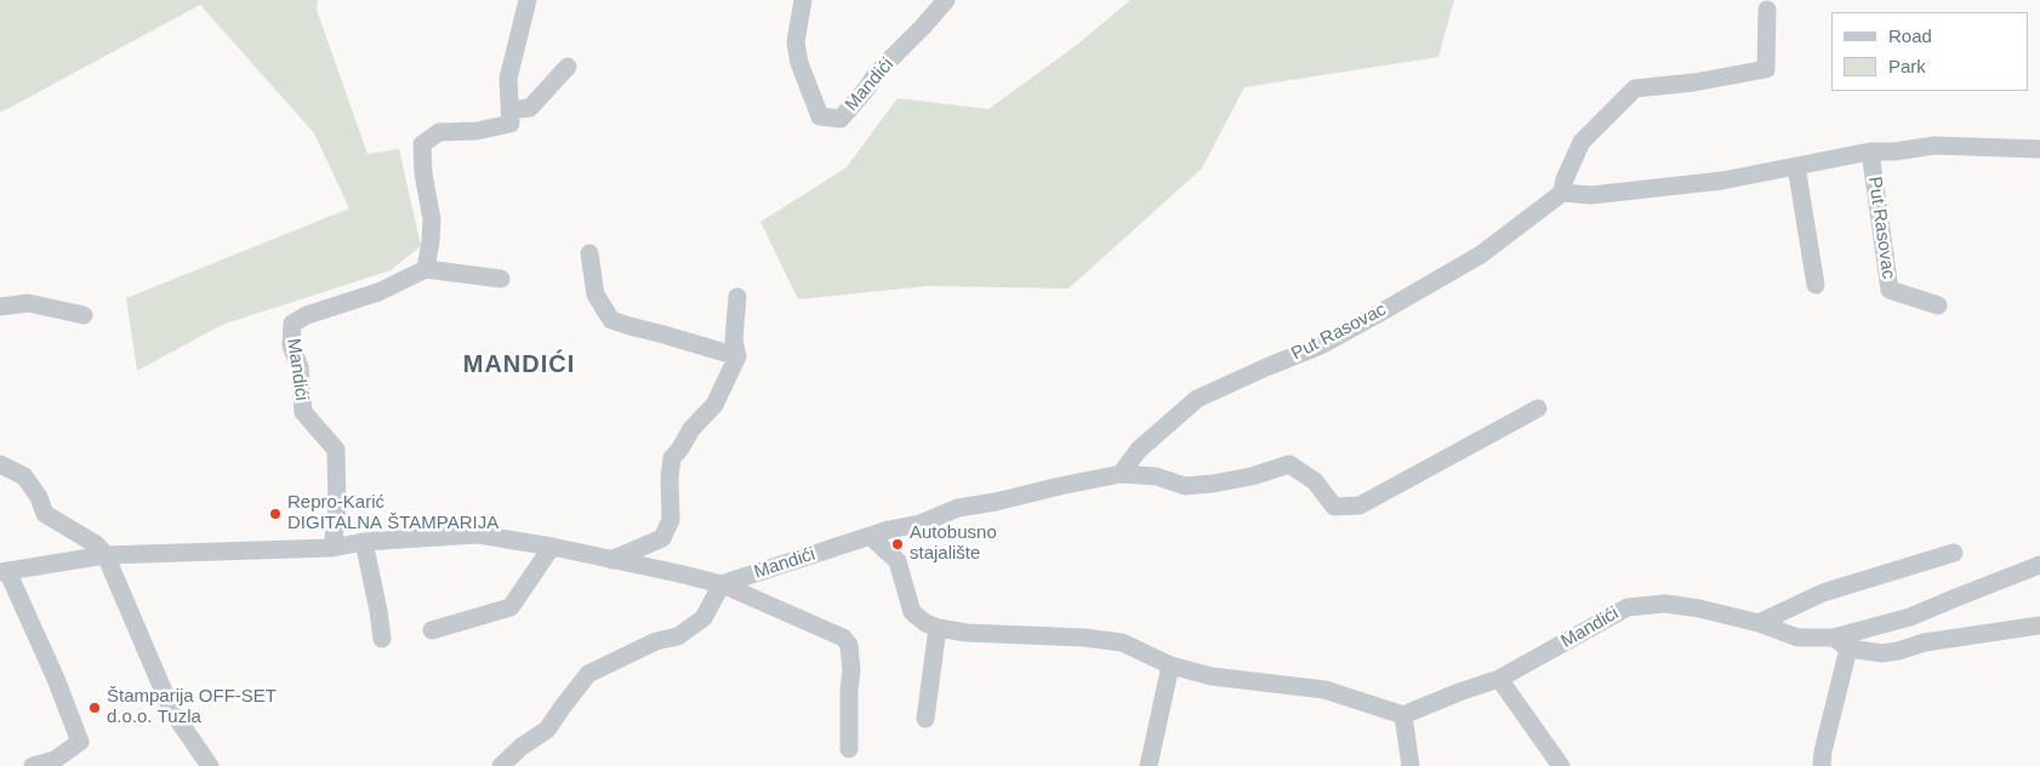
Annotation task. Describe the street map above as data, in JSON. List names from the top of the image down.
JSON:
{
  "streets": {
    "street": ["Mandići", "Put Rasovac"]
  },
  "districts": ["MANDIĆI"],
  "places": ["Repro-Karić DIGITALNA ŠTAMPARIJA", "Autobusno stajalište", "Štamparija OFF-SET d.o.o. Tuzla"],
  "legend": ["Road", "Park"]
}
